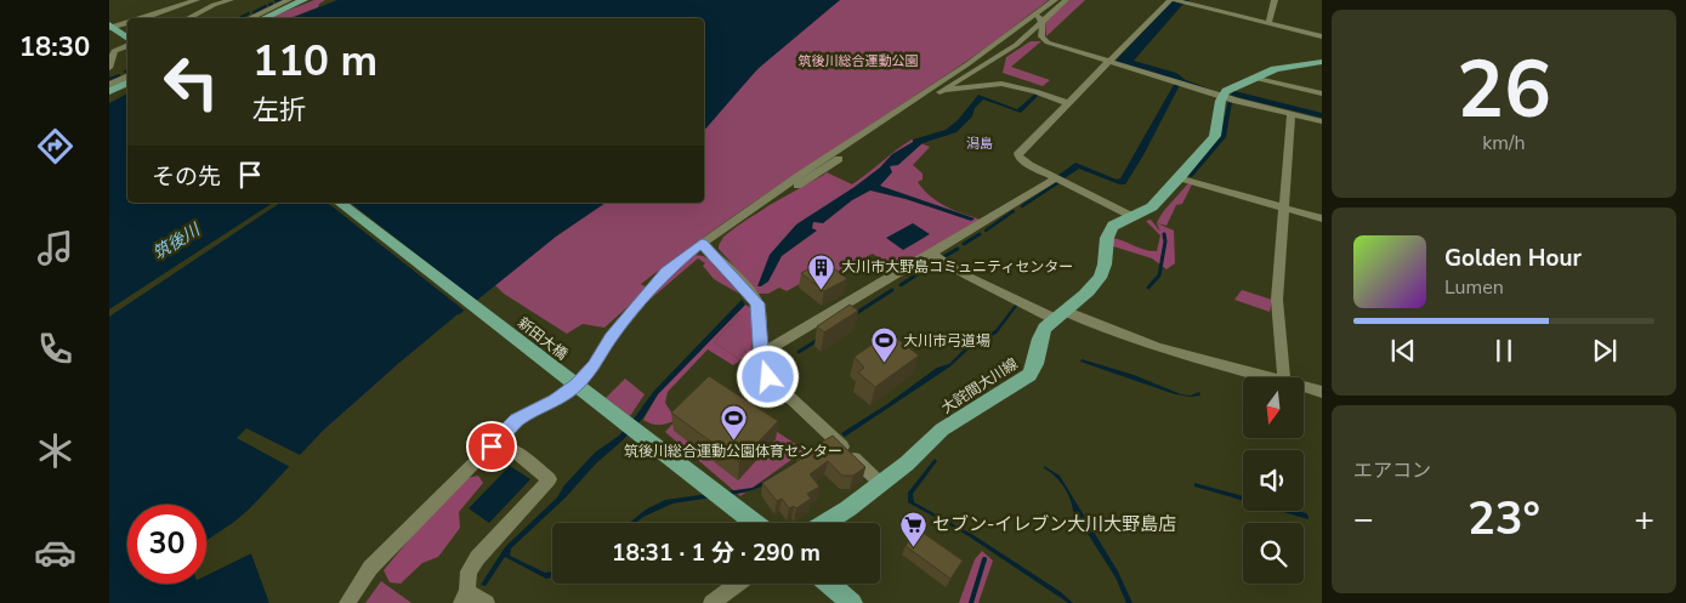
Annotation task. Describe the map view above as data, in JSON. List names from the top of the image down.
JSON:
{
  "streets": {
    "main road": ["新田大橋", "大詫間大川線"]
  },
  "districts": ["潟島"],
  "water": ["筑後川"],
  "parks": ["筑後川総合運動公園"],
  "places": {
    "building": ["大川市大野島コミュニティセンター"],
    "sports": ["大川市弓道場", "筑後川総合運動公園体育センター"],
    "supermarket": ["セブン-イレブン大川大野島店"]
  },
  "north": "bottom",
  "page": {
    "tabs": "18:30",
    "tile": [
      ["26", "km/h"],
      "エアコン"
    ],
    "turn": ["110 m", "左折"],
    "then": "その先",
    "song": ["Golden Hour", "Lumen"],
    "heat": ["−", "23°", "+"],
    "limit": "30",
    "trip": "18:31 · 1 分 · 290 m"
  }
}
